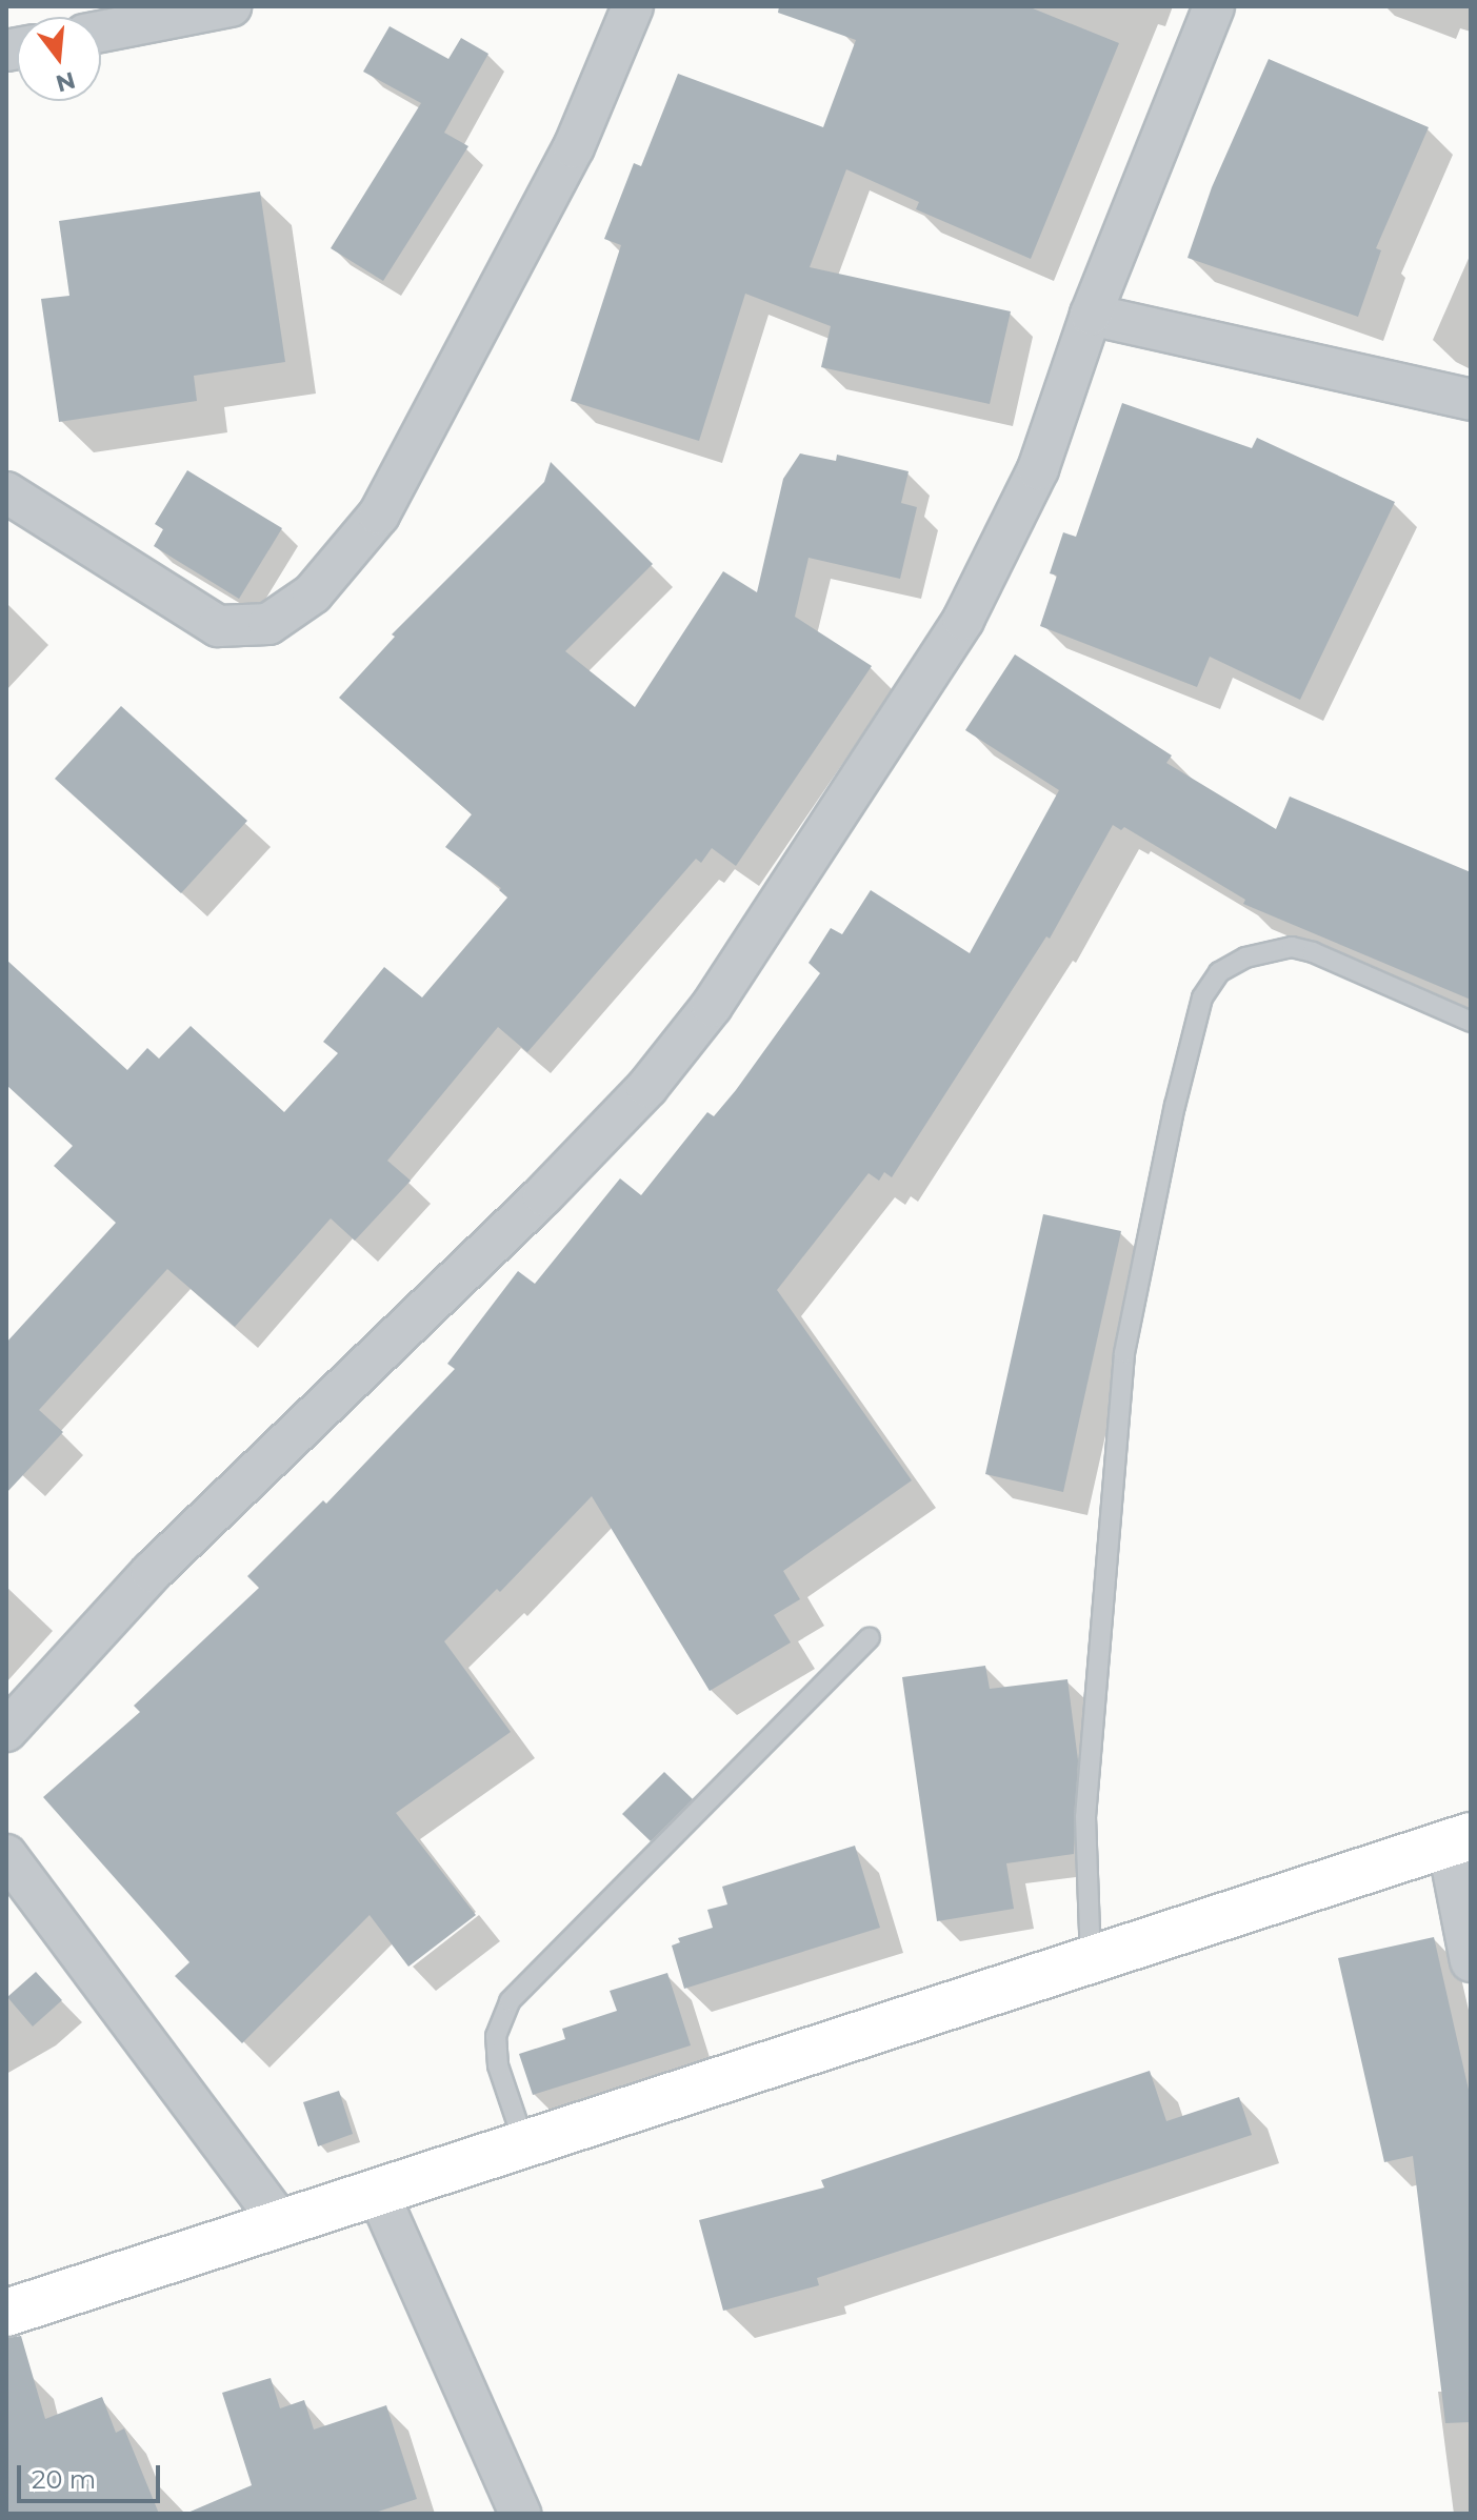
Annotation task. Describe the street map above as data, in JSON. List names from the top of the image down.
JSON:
{
  "scale_bar": "20 m",
  "north": "bottom"
}
